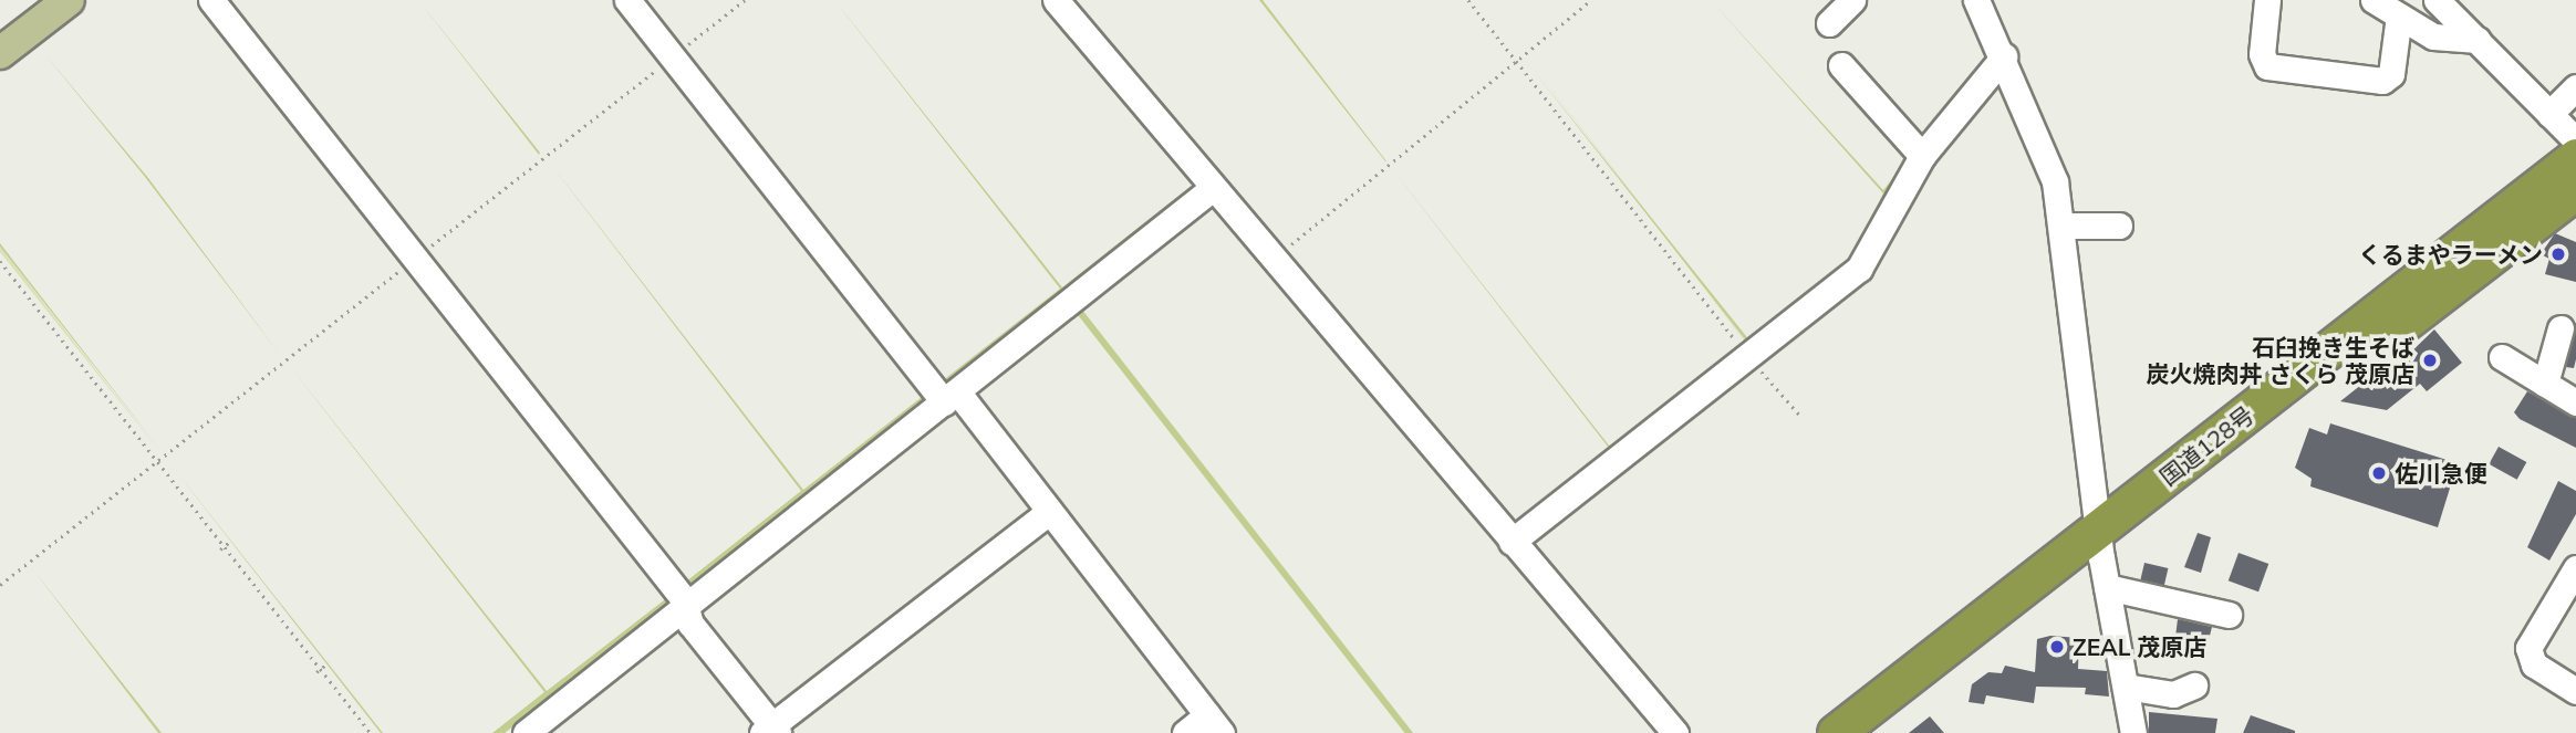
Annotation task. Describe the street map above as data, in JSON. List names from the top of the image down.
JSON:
{
  "streets": {
    "highway": ["国道128号"]
  },
  "places": [
    "くるまやラーメン",
    "石臼挽き生そば 炭火焼肉丼 さくら 茂原店",
    "佐川急便",
    "ZEAL 茂原店"
  ]
}
